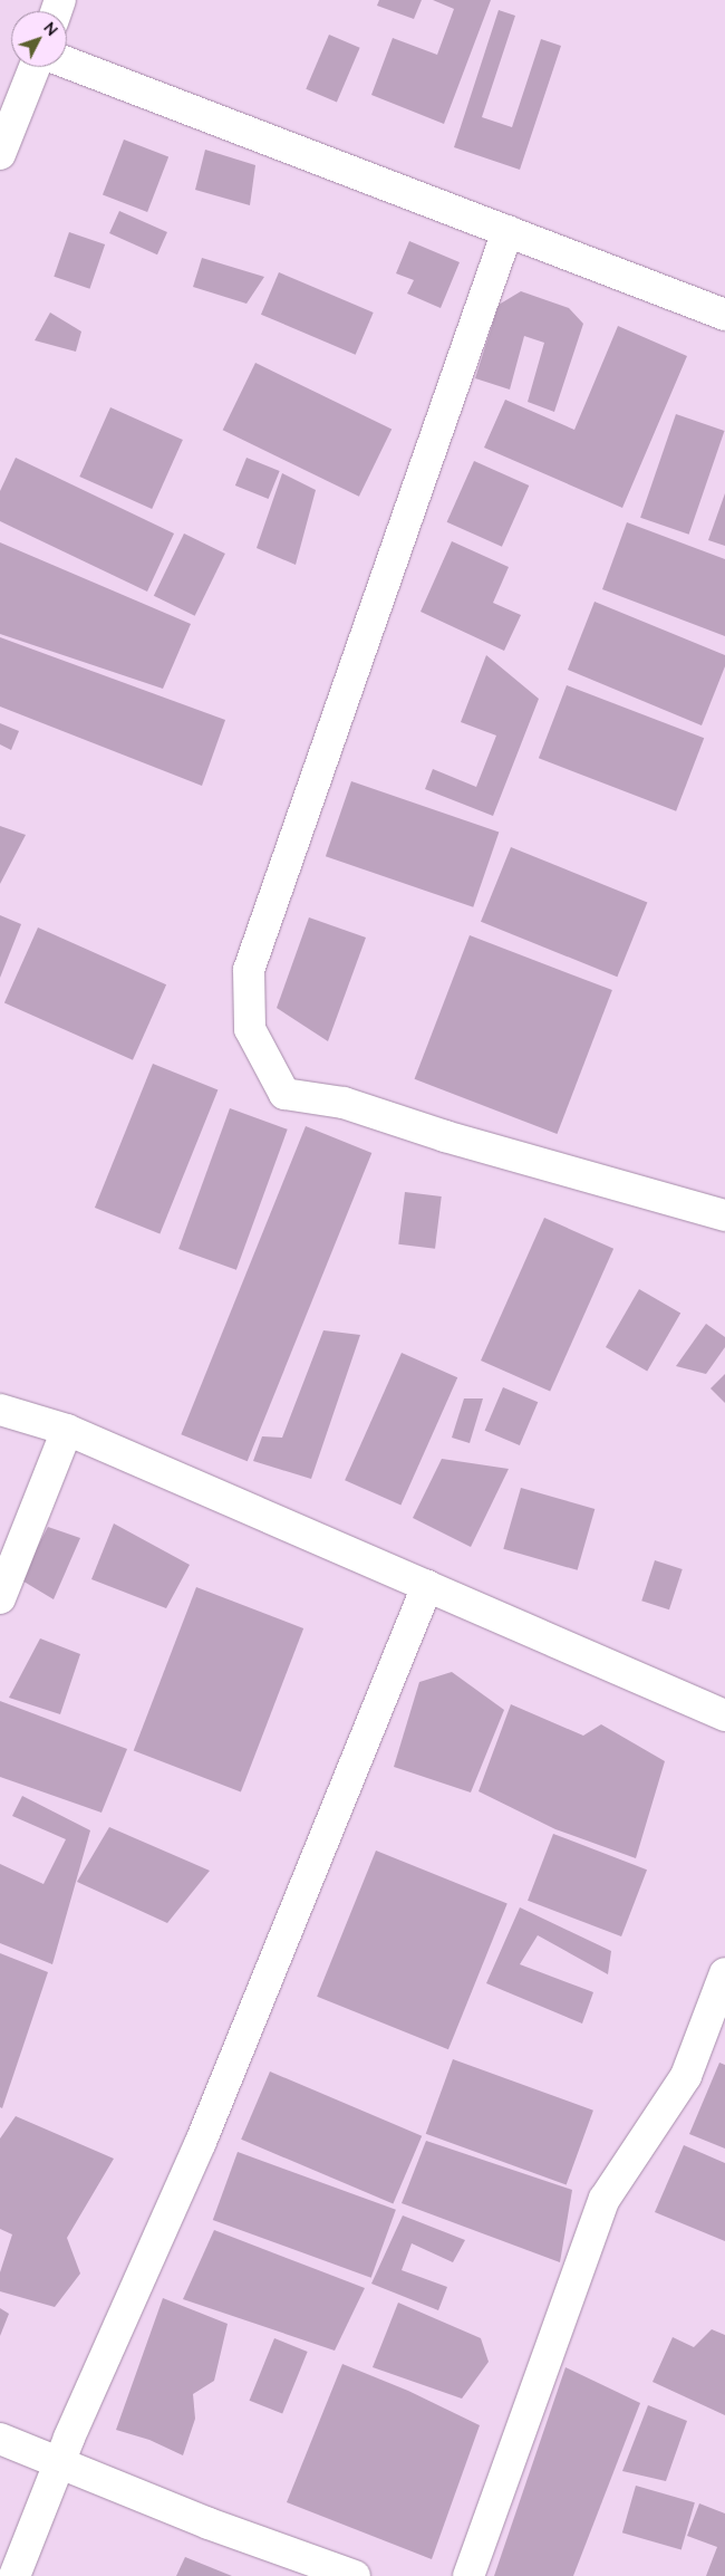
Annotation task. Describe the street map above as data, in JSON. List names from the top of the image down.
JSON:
{
  "north": "top right"
}
